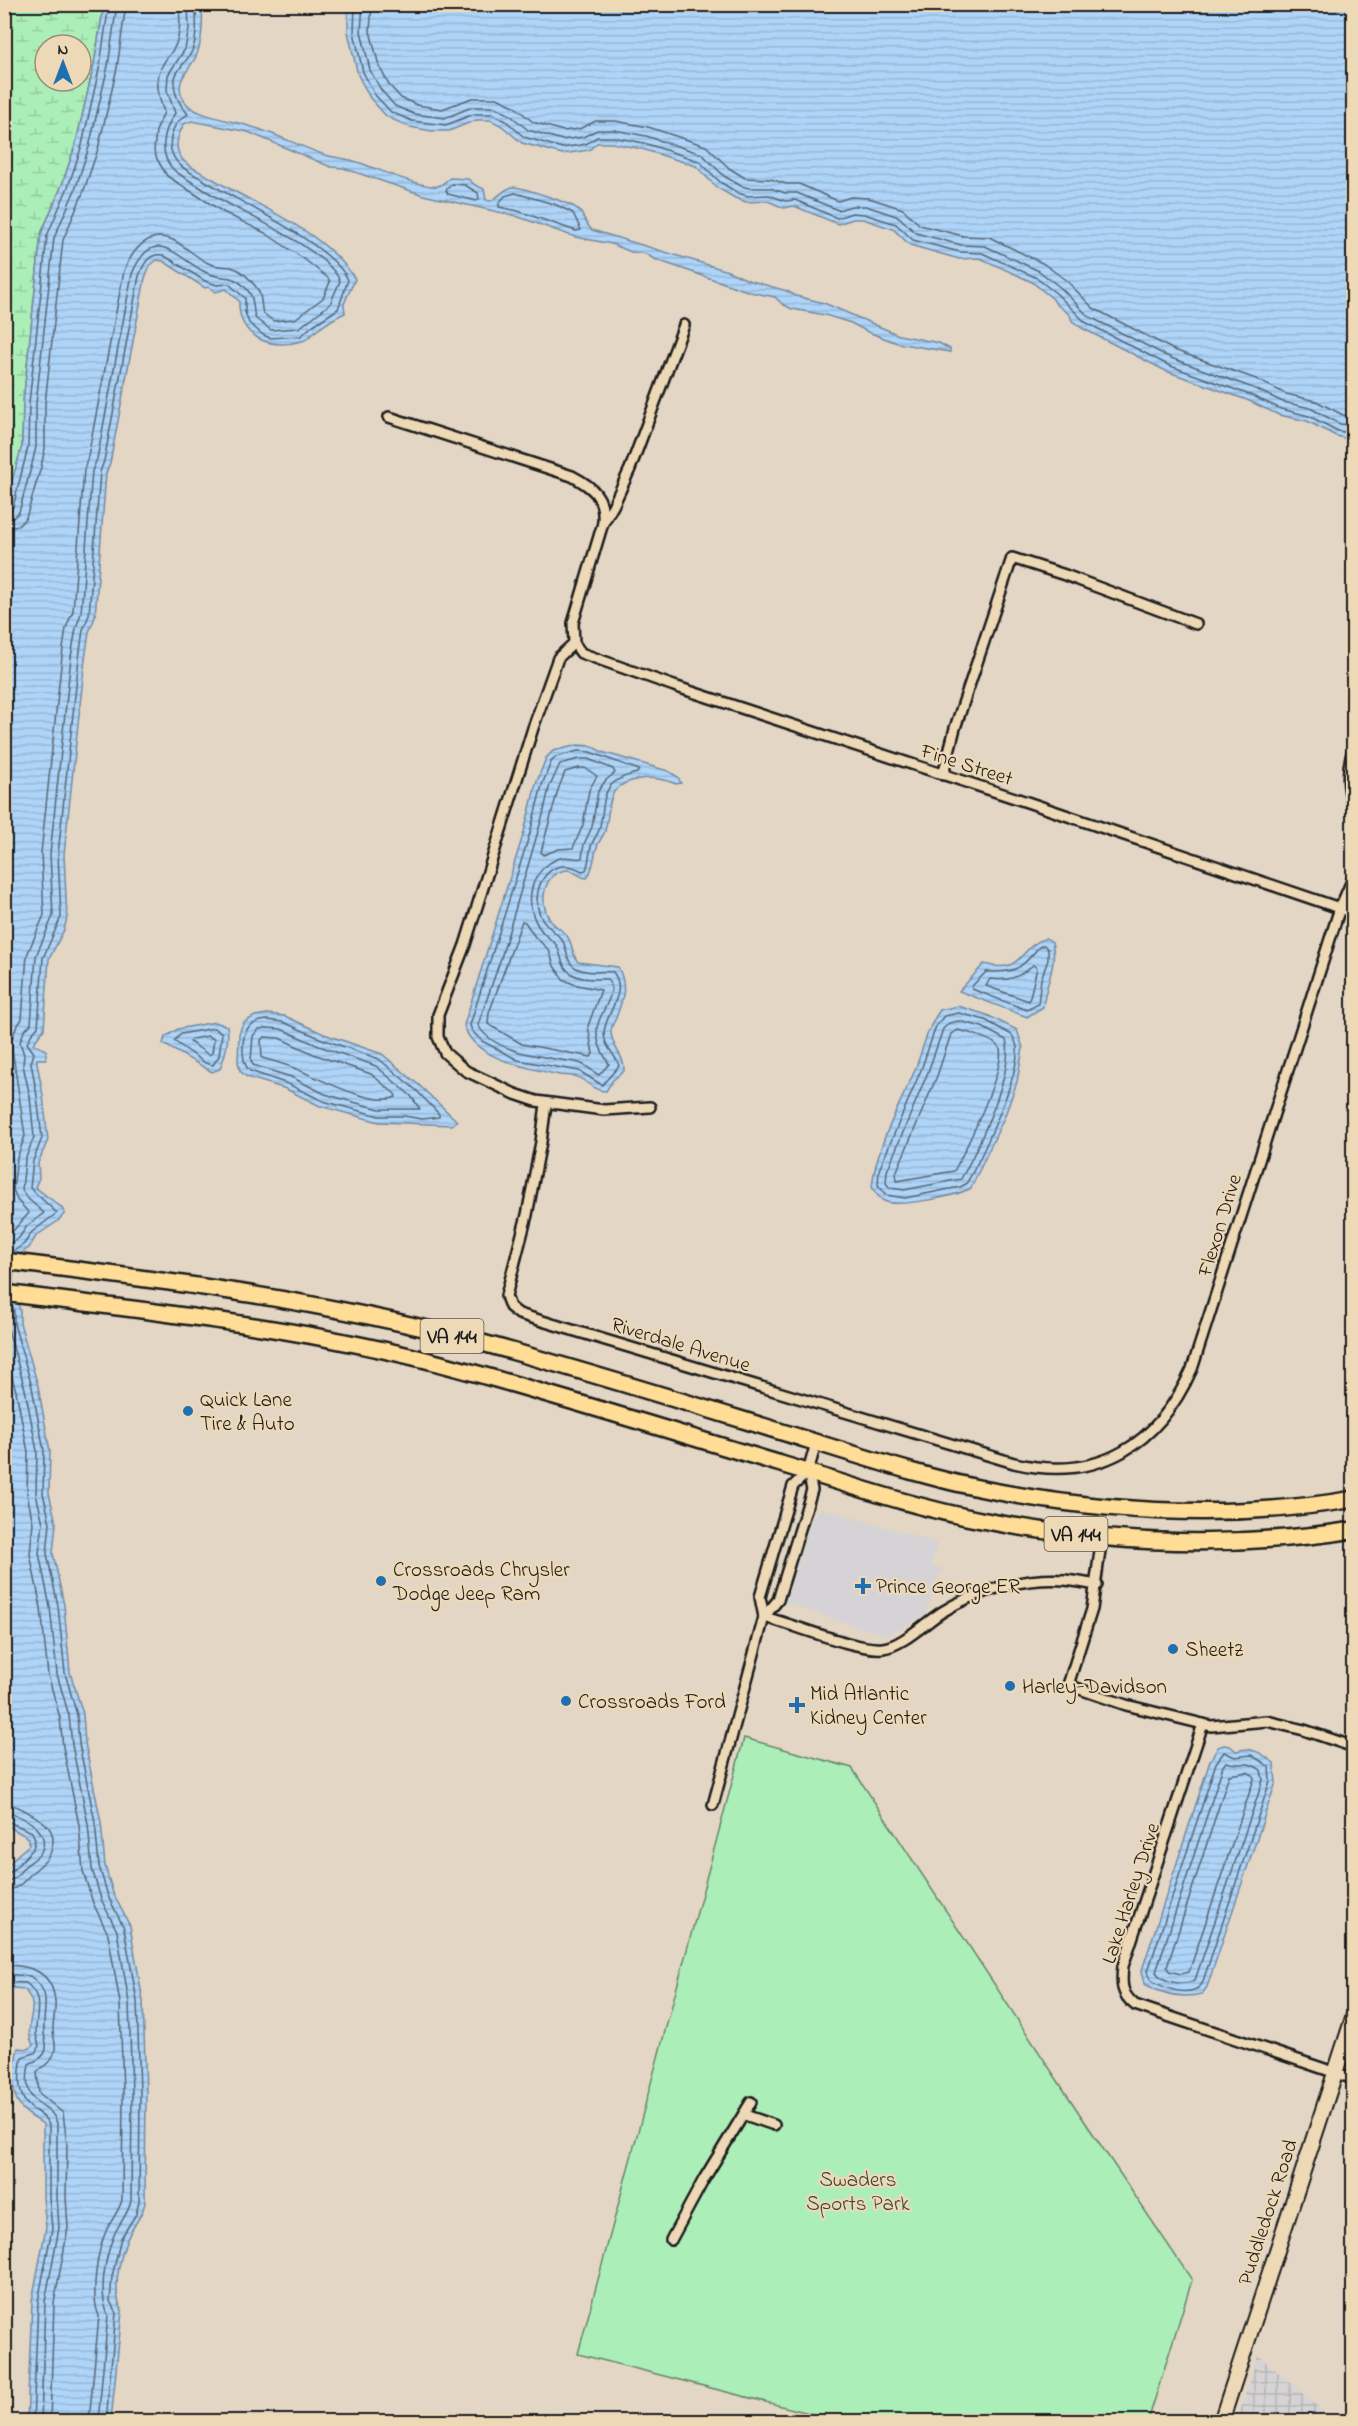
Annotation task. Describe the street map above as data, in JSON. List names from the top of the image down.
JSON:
{
  "streets": {
    "main road": ["VA 144", "Puddledock Road"],
    "street": [
      "Fine Street",
      "Flexon Drive",
      "Riverdale Avenue",
      "Lake Harley Drive"
    ]
  },
  "crossings": [
    ["Fine Street", "Flexon Drive"],
    ["Flexon Drive", "Riverdale Avenue"],
    ["Lake Harley Drive", "Puddledock Road"]
  ],
  "parks": ["Swaders Sports Park"],
  "places": {
    "other": [
      "Quick Lane Tire & Auto",
      "Crossroads Chrysler Dodge Jeep Ram",
      "Sheetz",
      "Harley-Davidson",
      "Crossroads Ford"
    ],
    "health": ["Prince George ER", "Mid Atlantic Kidney Center"]
  },
  "north": "top"
}
